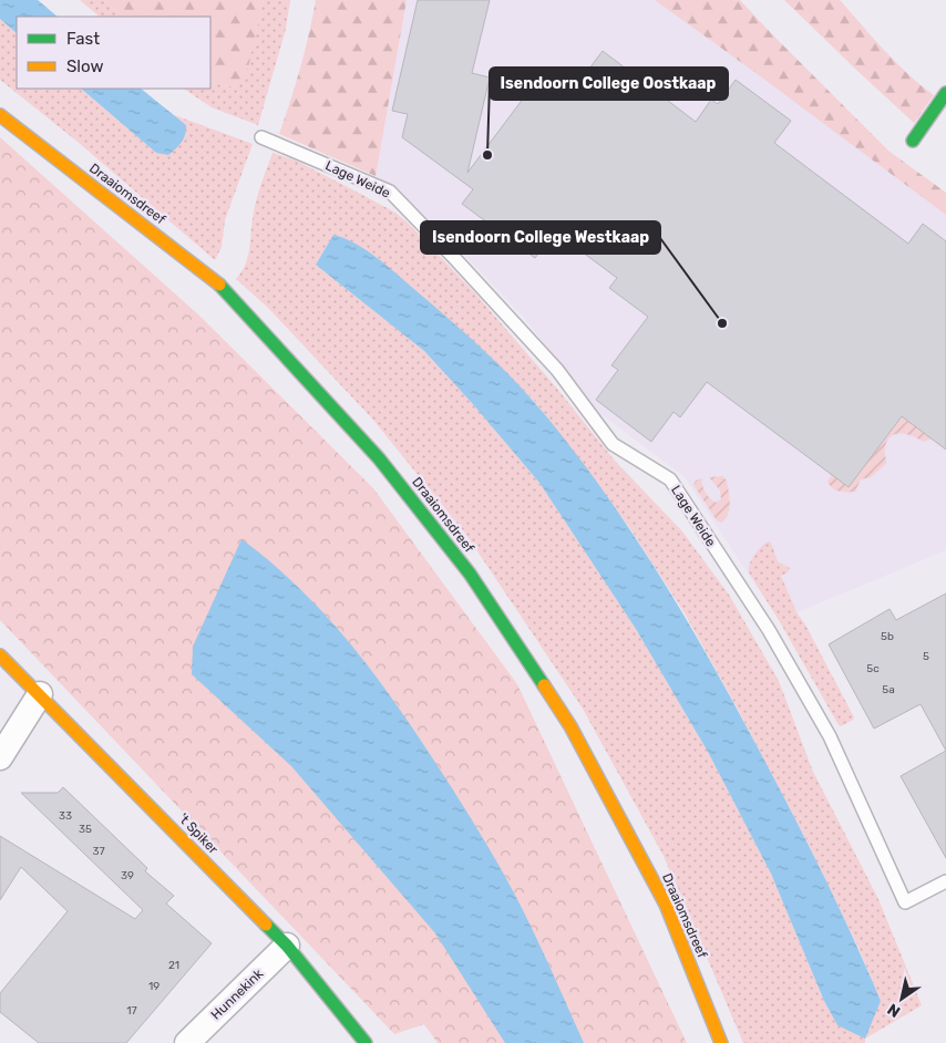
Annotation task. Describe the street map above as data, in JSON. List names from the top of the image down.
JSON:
{
  "streets": {
    "street": ["Draaiomsdreef", "'t Spiker", "Hunnekink"],
    "lane": ["Lage Weide"]
  },
  "crossings": [
    ["'t Spiker", "Hunnekink"]
  ],
  "places": ["Isendoorn College Oostkaap", "Isendoorn College Westkaap"],
  "house_numbers": [
    "5b",
    "5",
    "5c",
    "5a",
    "33",
    "35",
    "37",
    "39",
    "21",
    "19",
    "17"
  ],
  "legend": ["Fast", "Slow"],
  "north": "bottom left"
}
